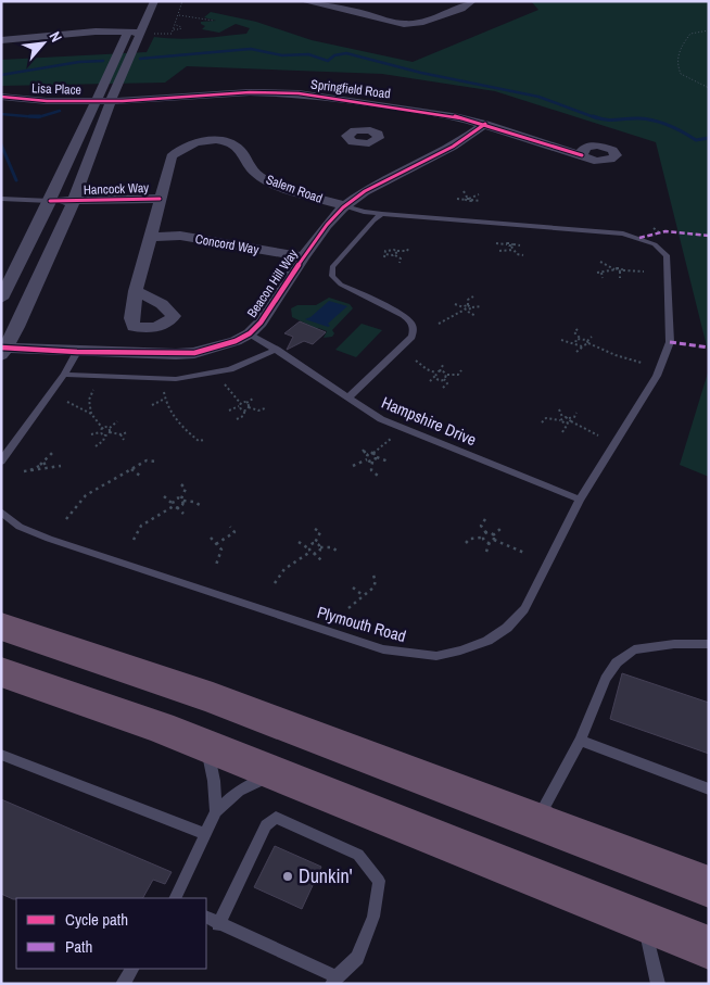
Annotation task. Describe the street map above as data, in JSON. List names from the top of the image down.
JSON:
{
  "streets": {
    "street": [
      "Lisa Place",
      "Springfield Road",
      "Hancock Way",
      "Salem Road",
      "Concord Way",
      "Beacon Hill Way"
    ],
    "lane": ["Hampshire Drive", "Plymouth Road"]
  },
  "crossings": [
    ["Lisa Place", "Springfield Road"],
    ["Springfield Road", "Beacon Hill Way"],
    ["Hancock Way", "Salem Road"],
    ["Salem Road", "Concord Way"],
    ["Salem Road", "Beacon Hill Way"],
    ["Salem Road", "Plymouth Road"],
    ["Concord Way", "Beacon Hill Way"],
    ["Beacon Hill Way", "Hampshire Drive"],
    ["Hampshire Drive", "Plymouth Road"]
  ],
  "places": ["Dunkin'"],
  "legend": ["Cycle path", "Path"],
  "north": "top right"
}
